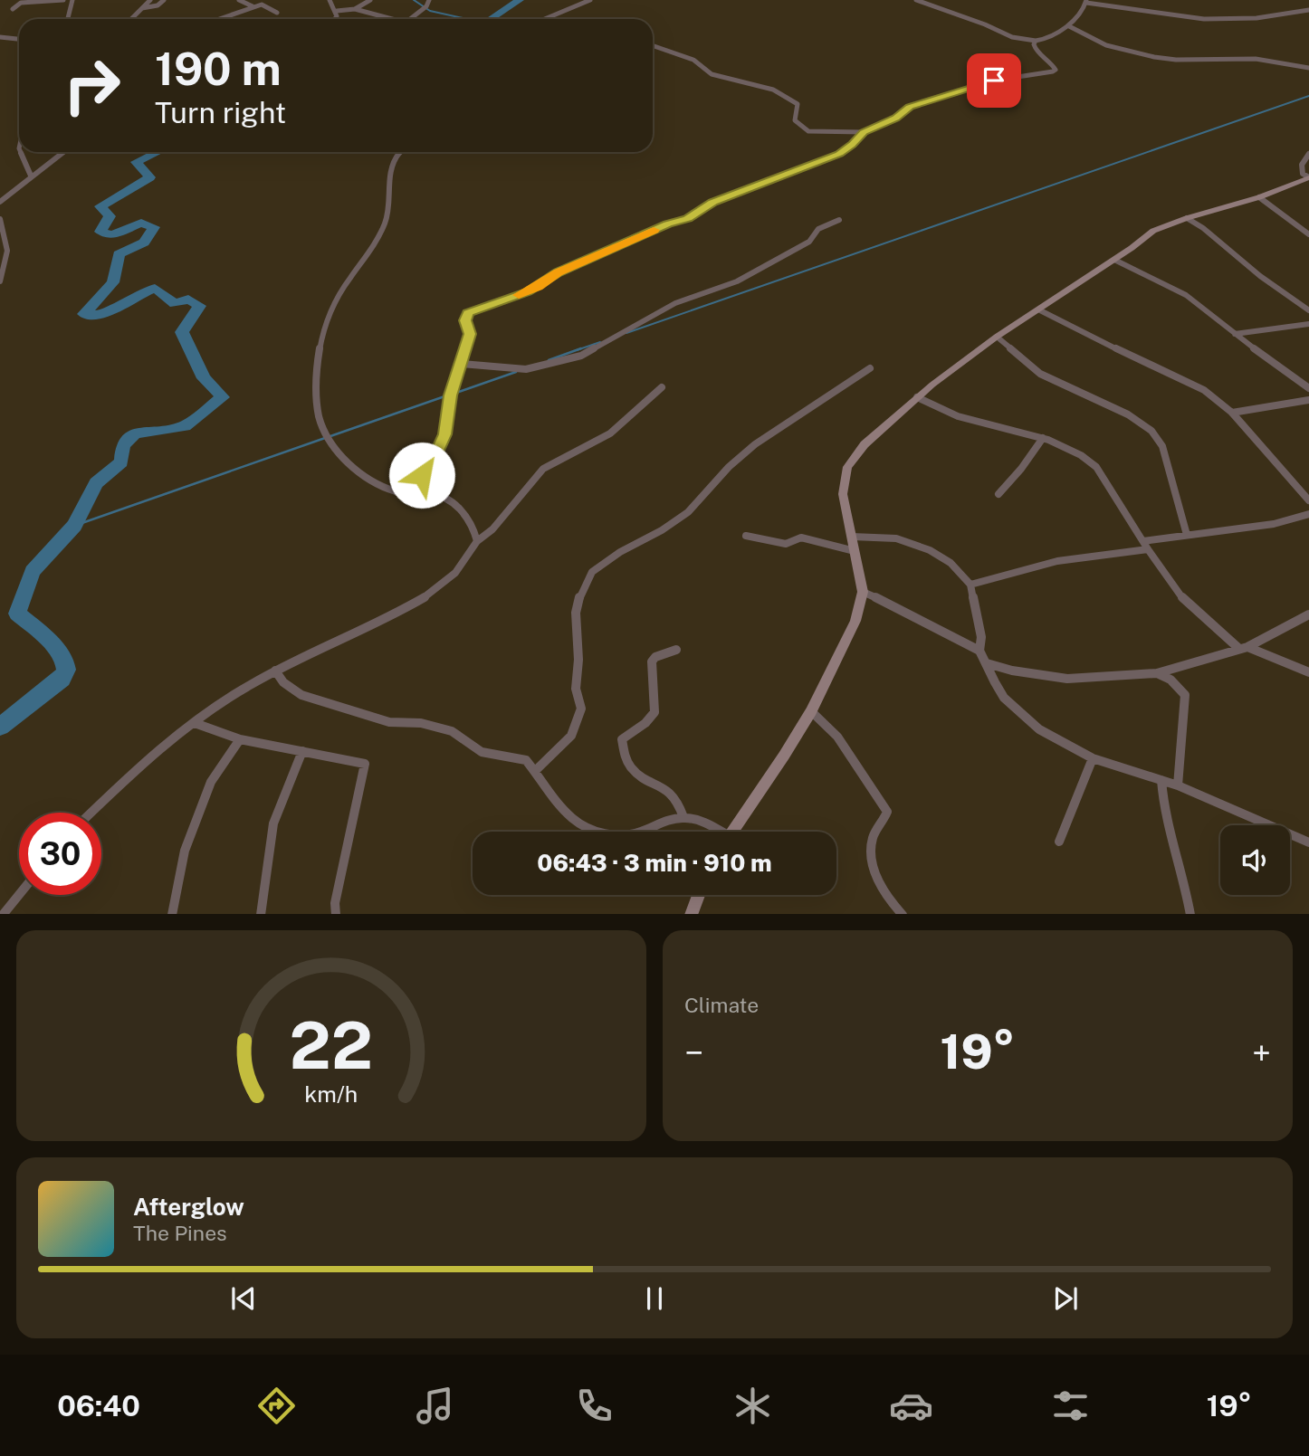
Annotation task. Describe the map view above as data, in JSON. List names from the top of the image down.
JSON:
{
  "page": {
    "turn": ["190 m", "Turn right"],
    "limit": "30",
    "trip": "06:43 · 3 min · 910 m",
    "tile": "Climate",
    "heat": ["−", "19°", "+"],
    "song": ["Afterglow", "The Pines"],
    "tabs": ["06:40", "19°"],
    "gauge": ["22", "km/h"]
  }
}
